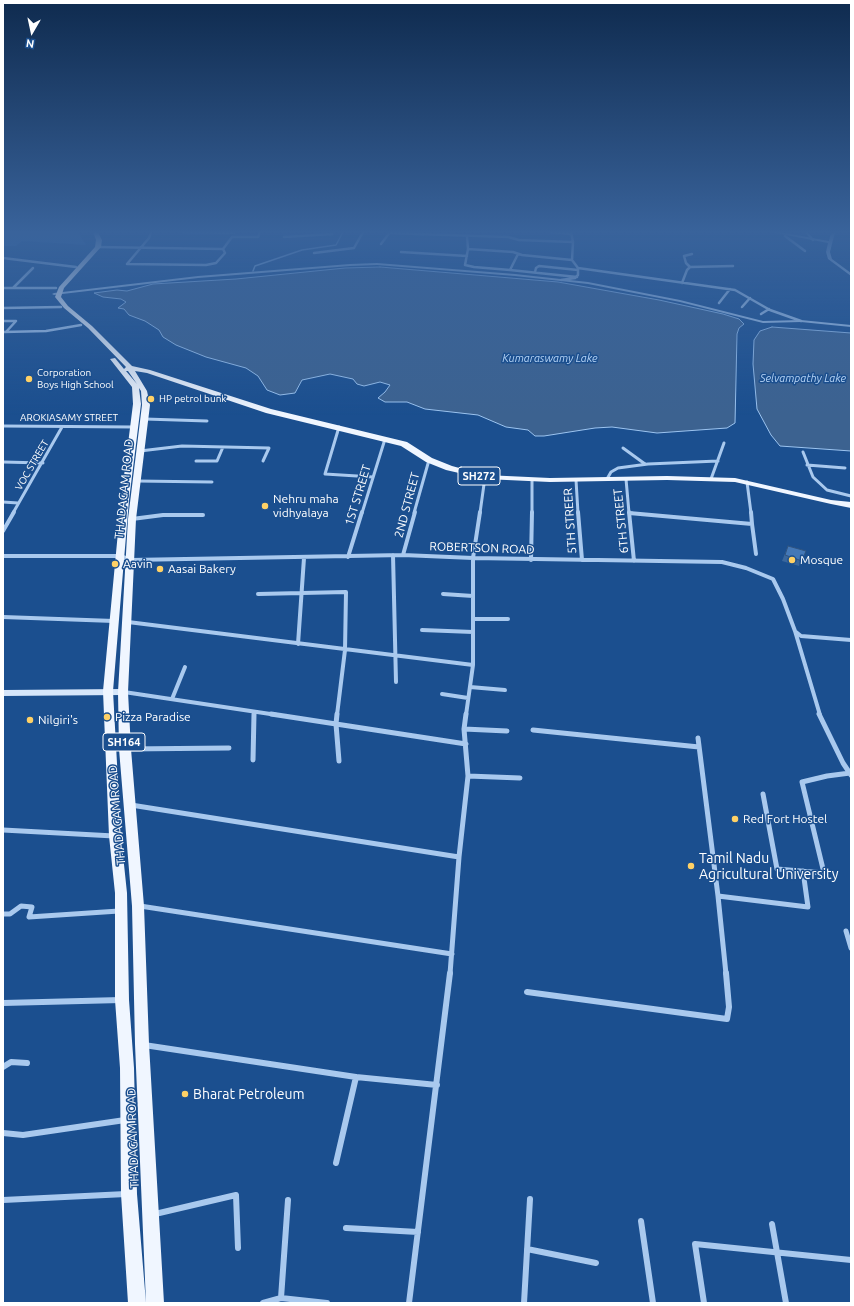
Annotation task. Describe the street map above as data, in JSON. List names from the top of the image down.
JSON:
{
  "streets": {
    "main road": ["SH272", "THADAGAM ROAD", "SH164"],
    "street": [
      "AROKIASAMY STREET",
      "VOC STREET",
      "1ST STREET",
      "2ND STREET",
      "5TH STREER",
      "6TH STREET",
      "ROBERTSON ROAD"
    ]
  },
  "crossings": [
    ["AROKIASAMY STREET", "VOC STREET"],
    ["AROKIASAMY STREET", "THADAGAM ROAD"],
    ["SH272", "THADAGAM ROAD"],
    ["SH272", "1ST STREET"],
    ["SH272", "2ND STREET"],
    ["SH272", "5TH STREER"],
    ["SH272", "6TH STREET"],
    ["THADAGAM ROAD", "ROBERTSON ROAD"],
    ["1ST STREET", "ROBERTSON ROAD"],
    ["2ND STREET", "ROBERTSON ROAD"],
    ["5TH STREER", "ROBERTSON ROAD"],
    ["6TH STREET", "ROBERTSON ROAD"]
  ],
  "water": ["Kumaraswamy Lake", "Selvampathy Lake"],
  "places": [
    "Corporation Boys High School",
    "HP petrol bunk",
    "Nehru maha vidhyalaya",
    "Mosque",
    "Aavin",
    "Aasai Bakery",
    "Pizza Paradise",
    "Nilgiri's",
    "Red Fort Hostel",
    "Tamil Nadu Agricultural University",
    "Bharat Petroleum"
  ],
  "north": "bottom"
}
